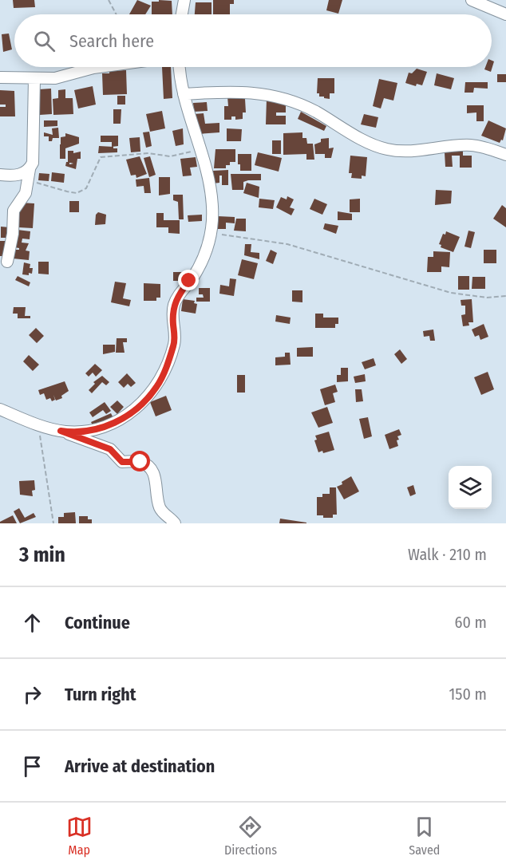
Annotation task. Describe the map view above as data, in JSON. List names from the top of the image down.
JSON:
{
  "page": {
    "search": "Search here",
    "heading": ["3 min", "Walk · 210 m"],
    "list": [
      ["Continue", "60 m"],
      ["Turn right", "150 m"],
      "Arrive at destination"
    ],
    "nav": ["Map", "Directions", "Saved"]
  }
}
